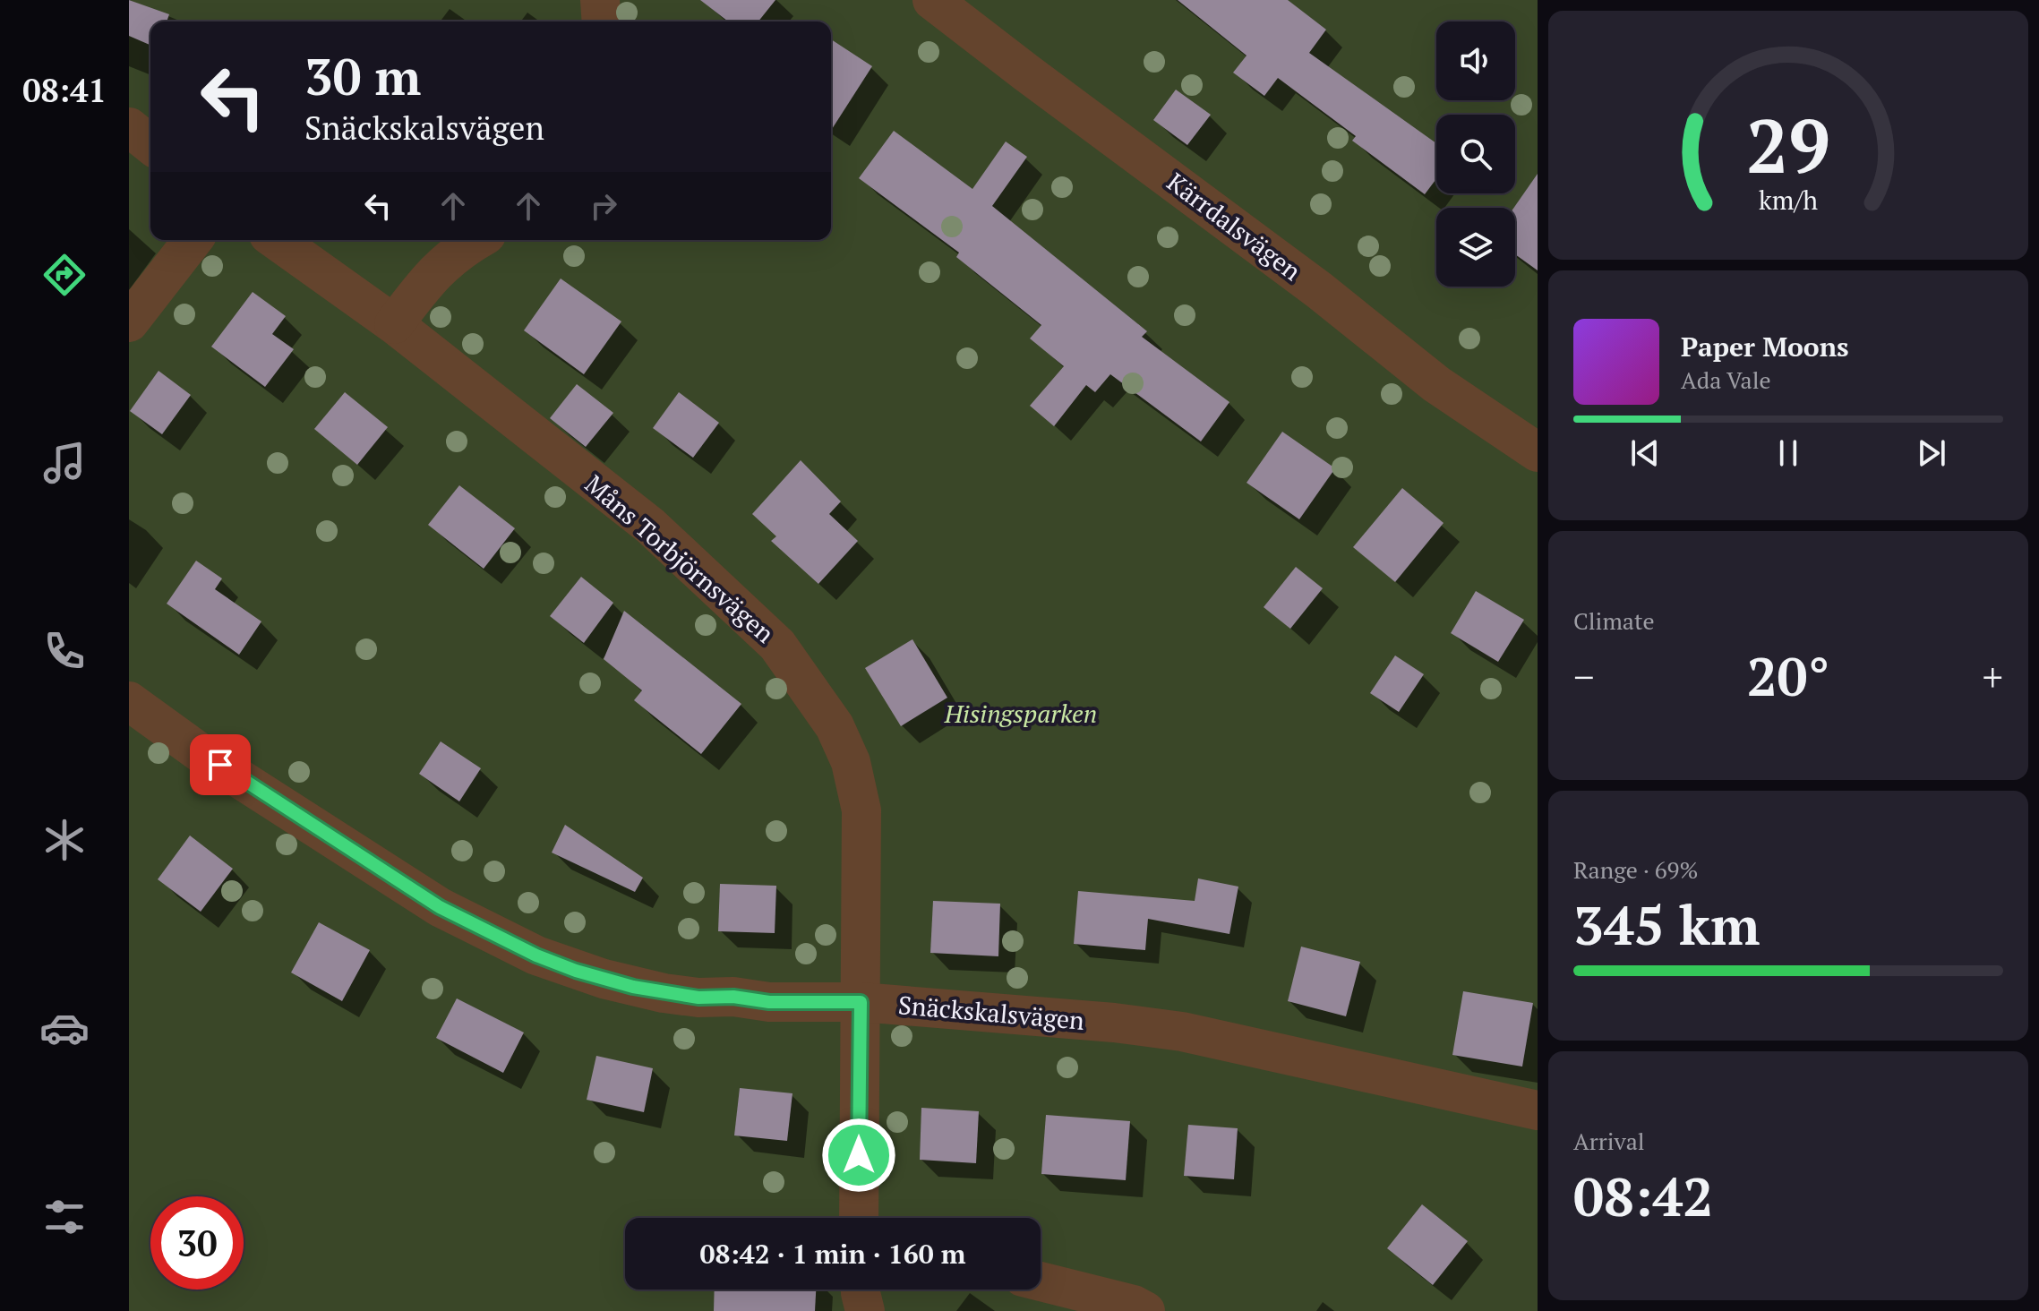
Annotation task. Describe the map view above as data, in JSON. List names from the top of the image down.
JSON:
{
  "streets": {
    "street": ["Kärrdalsvägen", "Måns Torbjörnsvägen", "Snäckskalsvägen"]
  },
  "crossings": [
    ["Måns Torbjörnsvägen", "Snäckskalsvägen"]
  ],
  "parks": ["Hisingsparken"],
  "page": {
    "tabs": "08:41",
    "turn": ["30 m", "Snäckskalsvägen"],
    "song": ["Paper Moons", "Ada Vale"],
    "tile": [
      "Climate",
      ["Range · 69%", "345 km"],
      ["Arrival", "08:42"]
    ],
    "heat": ["−", "20°", "+"],
    "limit": "30",
    "trip": "08:42 · 1 min · 160 m",
    "gauge": ["29", "km/h"]
  }
}
